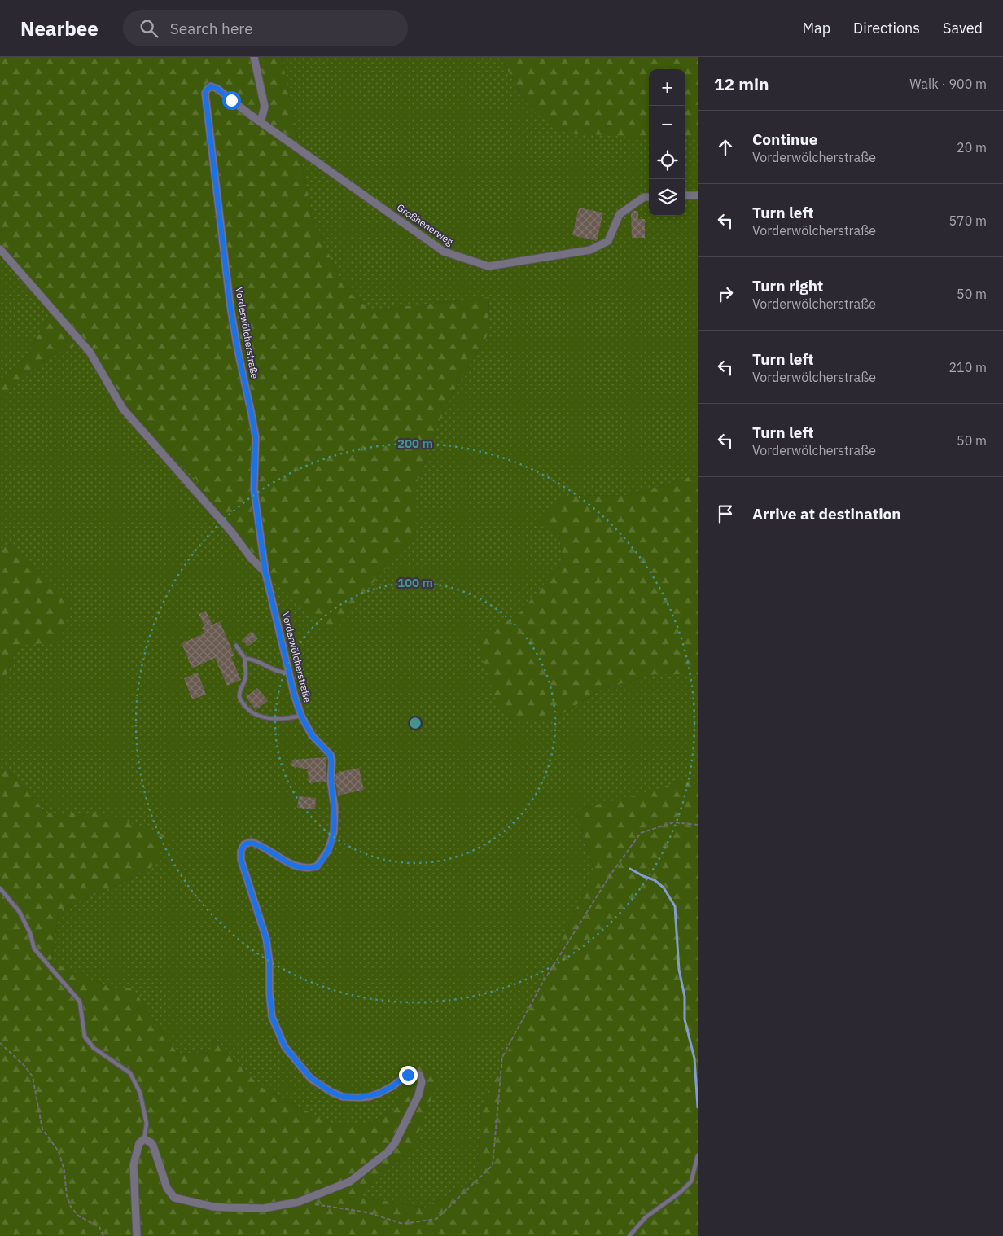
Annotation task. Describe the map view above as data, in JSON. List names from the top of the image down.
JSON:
{
  "streets": {
    "street": ["Großhenerweg", "Vorderwölcherstraße"]
  },
  "crossings": [
    ["Großhenerweg", "Vorderwölcherstraße"]
  ],
  "page": {
    "header": "Nearbee",
    "search": "Search here",
    "nav": ["Map", "Directions", "Saved"],
    "heading": ["12 min", "Walk · 900 m"],
    "map_buttons": ["+", "−"],
    "list": [
      ["Continue", "Vorderwölcherstraße", "20 m"],
      ["Turn left", "Vorderwölcherstraße", "570 m"],
      ["Turn right", "Vorderwölcherstraße", "50 m"],
      ["Turn left", "Vorderwölcherstraße", "210 m"],
      ["Turn left", "Vorderwölcherstraße", "50 m"],
      "Arrive at destination"
    ]
  },
  "rings": ["200 m", "100 m"]
}
